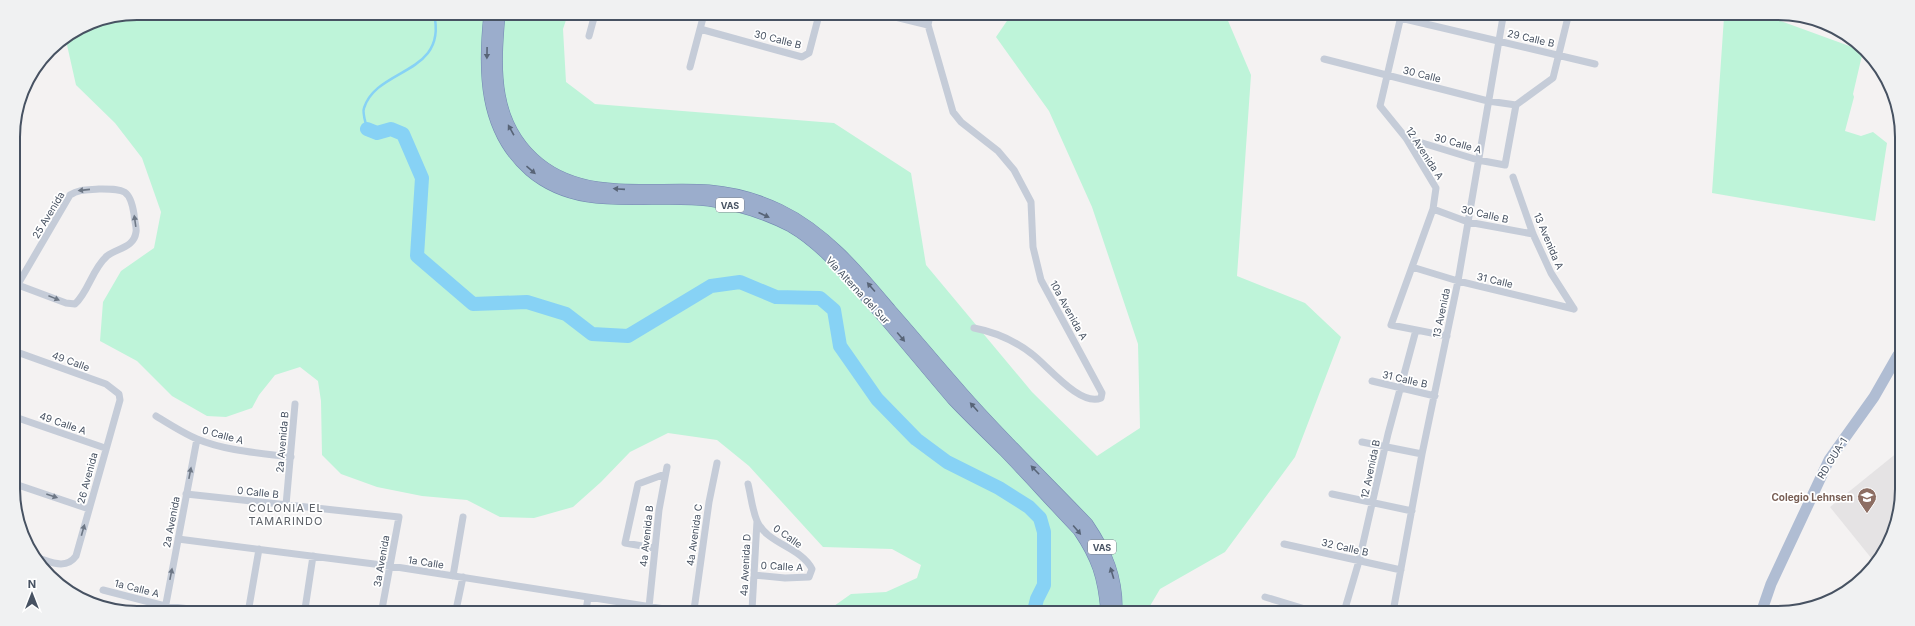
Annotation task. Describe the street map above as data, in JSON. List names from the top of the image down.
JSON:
{
  "streets": {
    "highway": ["VAS", "Vía Alterna del Sur"],
    "main road": ["RD GUA-1"],
    "street": [
      "29 Calle B",
      "30 Calle B",
      "30 Calle",
      "30 Calle A",
      "12 Avenida A",
      "25 Avenida",
      "13 Avenida A",
      "31 Calle",
      "10a Avenida A",
      "13 Avenida",
      "49 Calle",
      "31 Calle B",
      "49 Calle A",
      "0 Calle A",
      "2a Avenida B",
      "12 Avenida B",
      "26 Avenida",
      "0 Calle B",
      "2a Avenida",
      "4a Avenida C",
      "4a Avenida B",
      "0 Calle",
      "32 Calle B",
      "3a Avenida",
      "1a Calle",
      "4a Avenida D",
      "1a Calle A"
    ]
  },
  "crossings": [
    ["29 Calle B", "13 Avenida"],
    ["30 Calle B", "12 Avenida A"],
    ["30 Calle B", "13 Avenida A"],
    ["30 Calle B", "13 Avenida"],
    ["30 Calle", "30 Calle A"],
    ["30 Calle", "12 Avenida A"],
    ["30 Calle", "13 Avenida"],
    ["30 Calle A", "12 Avenida A"],
    ["30 Calle A", "13 Avenida"],
    ["12 Avenida A", "31 Calle"],
    ["12 Avenida A", "12 Avenida B"],
    ["13 Avenida A", "31 Calle"],
    ["31 Calle", "13 Avenida"],
    ["13 Avenida", "31 Calle B"],
    ["13 Avenida", "32 Calle B"],
    ["49 Calle", "26 Avenida"],
    ["31 Calle B", "12 Avenida B"],
    ["49 Calle A", "26 Avenida"],
    ["0 Calle A", "2a Avenida B"],
    ["0 Calle A", "2a Avenida"],
    ["0 Calle A", "0 Calle"],
    ["0 Calle A", "4a Avenida D"],
    ["2a Avenida B", "0 Calle B"],
    ["12 Avenida B", "32 Calle B"],
    ["0 Calle B", "2a Avenida"],
    ["0 Calle B", "3a Avenida"],
    ["2a Avenida", "1a Calle"],
    ["0 Calle", "4a Avenida D"],
    ["3a Avenida", "1a Calle"]
  ],
  "one_way": ["2a Avenida"],
  "districts": ["COLONIA EL TAMARINDO"],
  "places": {
    "school or university": ["Colegio Lehnsen"]
  },
  "north": "top"
}
